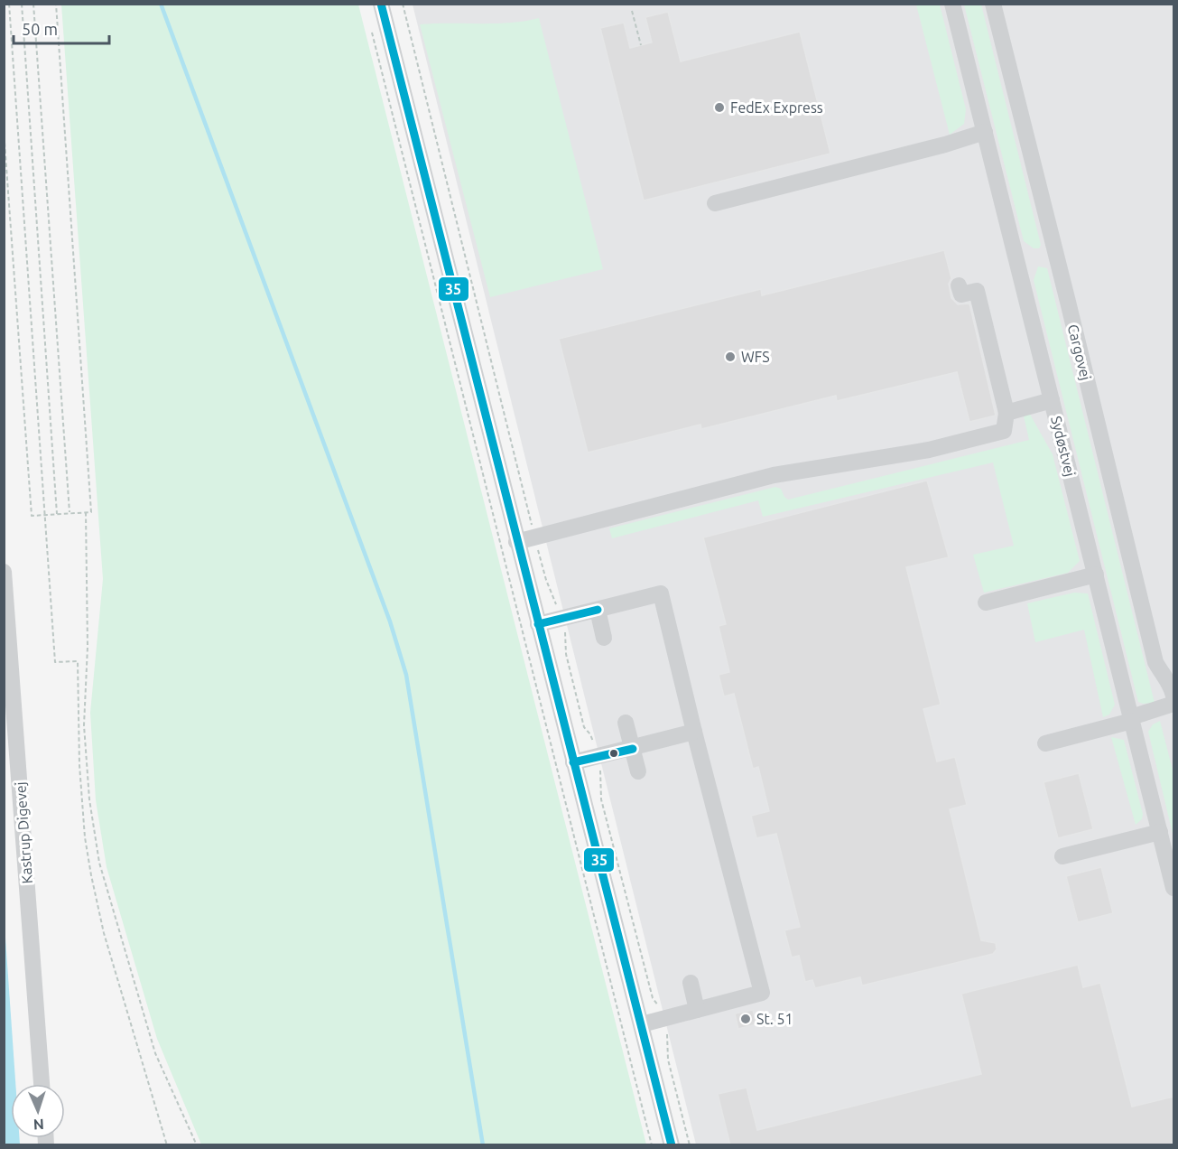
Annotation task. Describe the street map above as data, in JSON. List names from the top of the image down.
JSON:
{
  "streets": {
    "street": ["Cargovej", "Sydøstvej", "Kastrup Digevej"]
  },
  "places": ["FedEx Express", "WFS", "St. 51"],
  "lines": ["transit line 35"],
  "scale_bar": "50 m",
  "north": "bottom"
}
